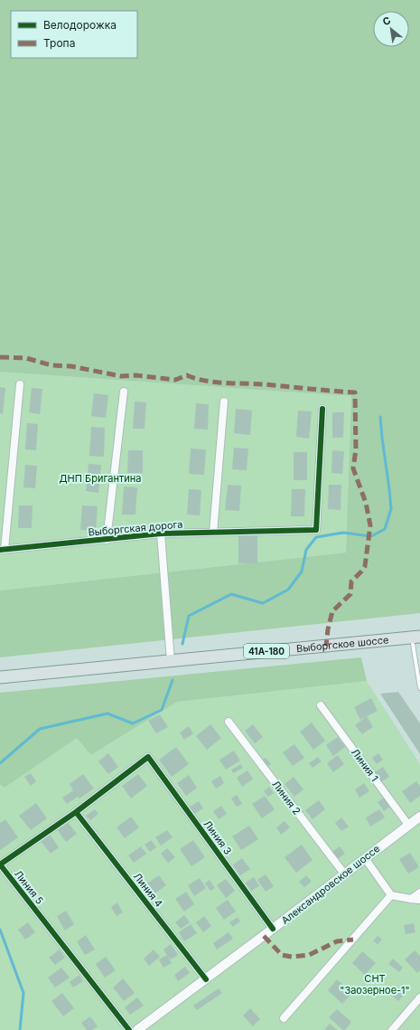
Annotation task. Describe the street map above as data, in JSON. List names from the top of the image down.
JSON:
{
  "streets": {
    "main road": ["Выборгское шоссе", "41А-180"],
    "street": [
      "Выборгская дорога",
      "Линия 1",
      "Линия 2",
      "Линия 3",
      "Александровское шоссе",
      "Линия 5",
      "Линия 4"
    ]
  },
  "crossings": [
    ["Линия 1", "Александровское шоссе"],
    ["Линия 2", "Александровское шоссе"],
    ["Линия 3", "Александровское шоссе"],
    ["Линия 3", "Линия 5"],
    ["Александровское шоссе", "Линия 4"],
    ["Линия 5", "Линия 4"]
  ],
  "parks": ["ДНП Бригантина", "СНТ \"Заозерное-1\""],
  "legend": ["Велодорожка", "Тропа"],
  "north": "top left"
}
